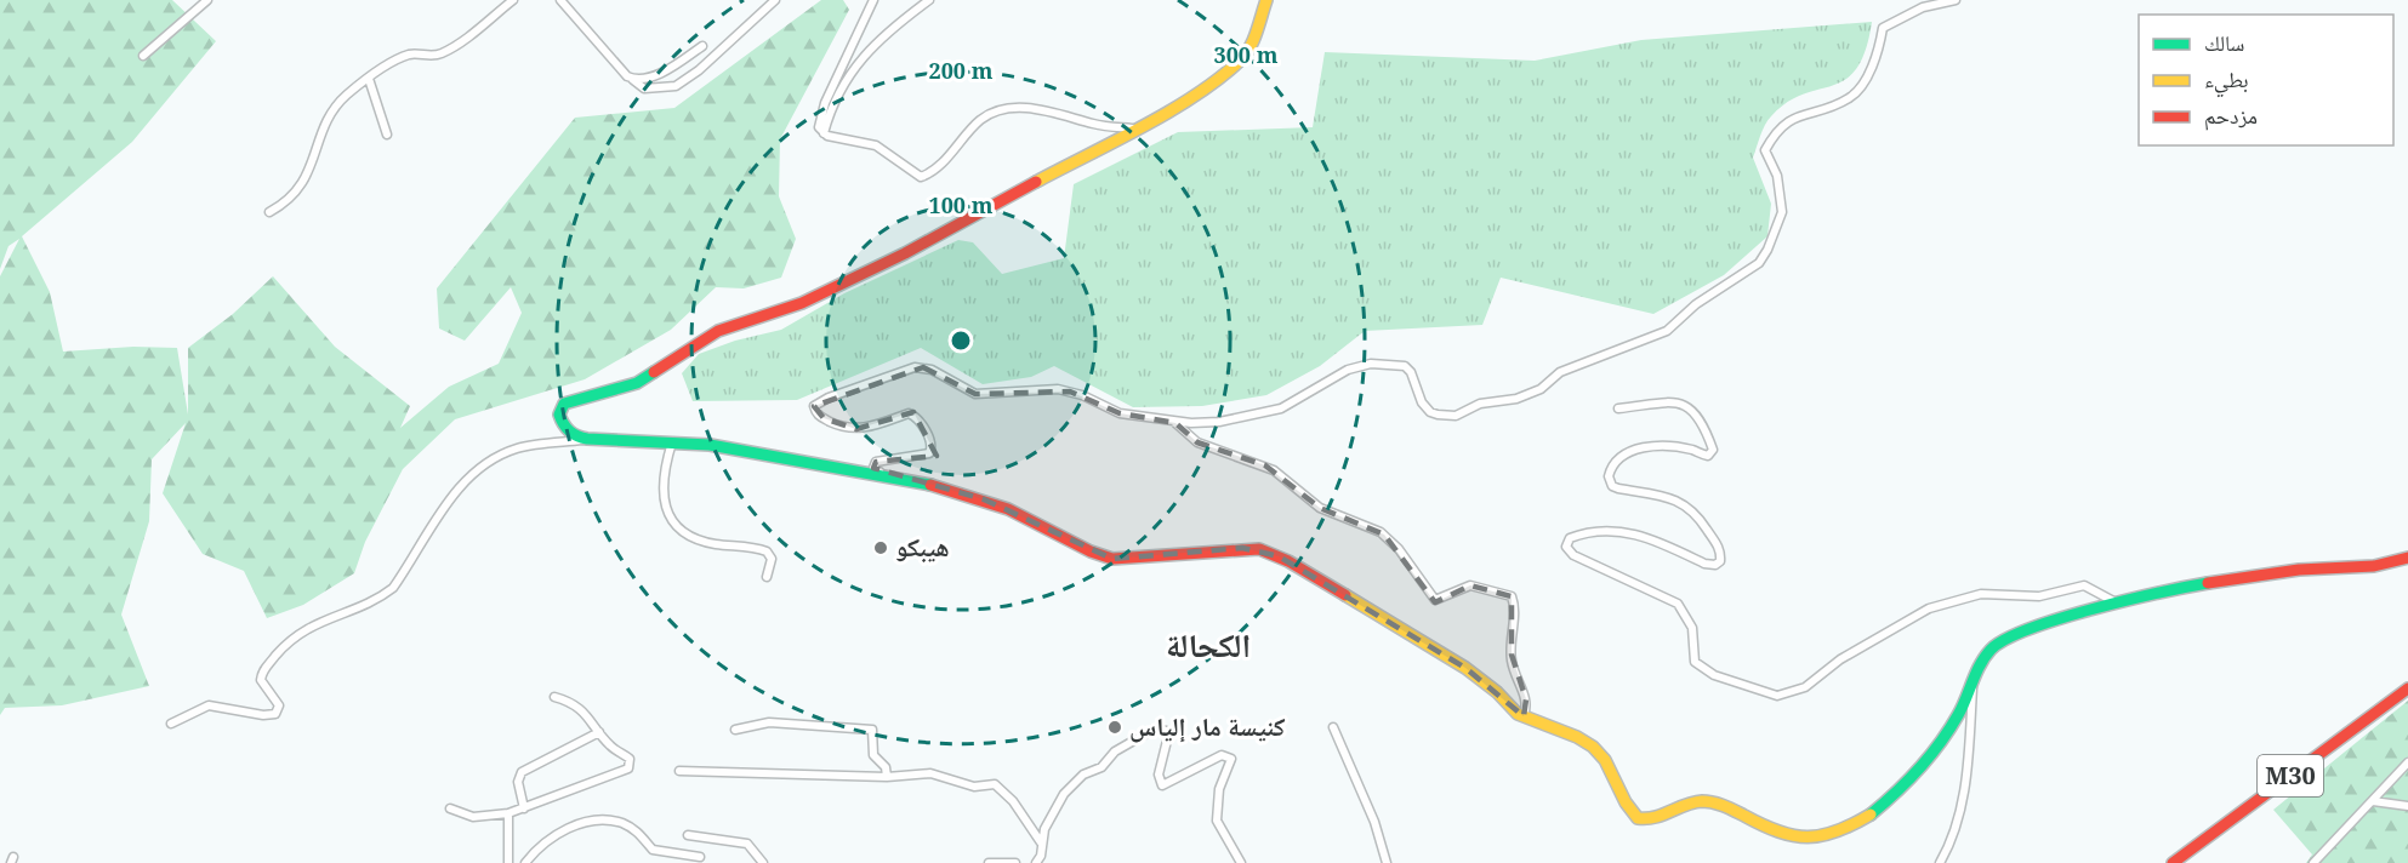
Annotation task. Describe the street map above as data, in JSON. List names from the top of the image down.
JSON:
{
  "streets": {
    "main road": ["M30"]
  },
  "districts": ["الكحالة"],
  "places": ["هيبكو", "كنيسة مار إلياس"],
  "legend": ["سالك", "بطيء", "مزدحم"],
  "rings": ["300 m", "200 m", "100 m"]
}
